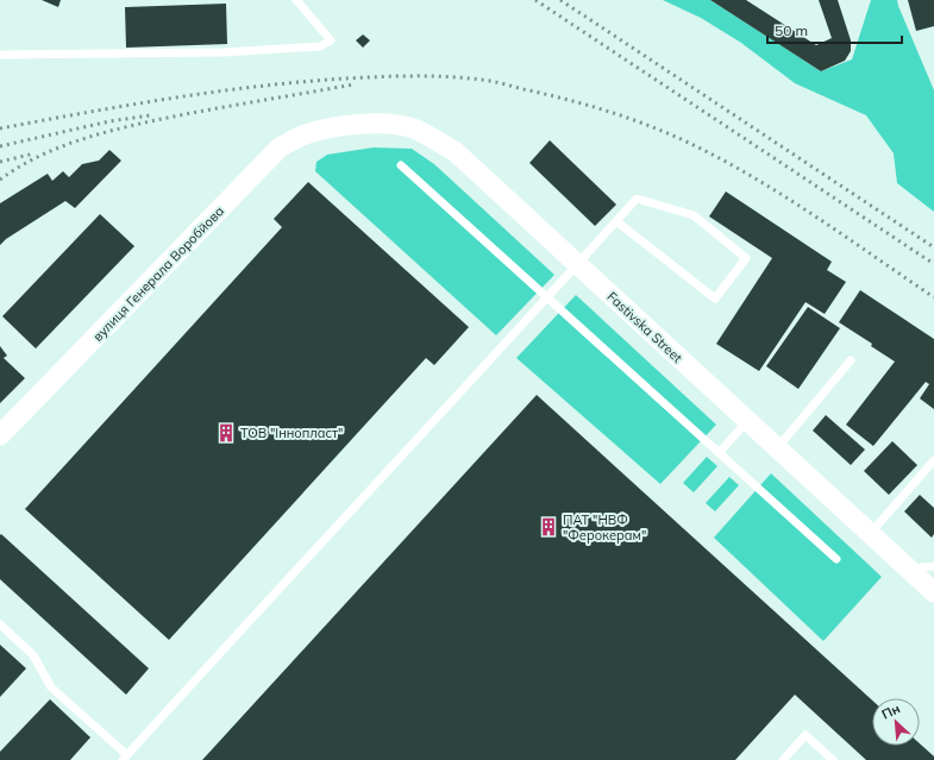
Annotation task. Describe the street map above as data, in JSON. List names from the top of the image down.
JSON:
{
  "streets": {
    "street": ["вулиця Генерала Воробйова", "Fastivska Street"]
  },
  "crossings": [
    ["вулиця Генерала Воробйова", "Fastivska Street"]
  ],
  "places": {
    "building": ["ТОВ \"Іннопласт\"", "ПАТ \"НВФ \"Ферокерам\""]
  },
  "scale_bar": "50 m",
  "north": "top left"
}
